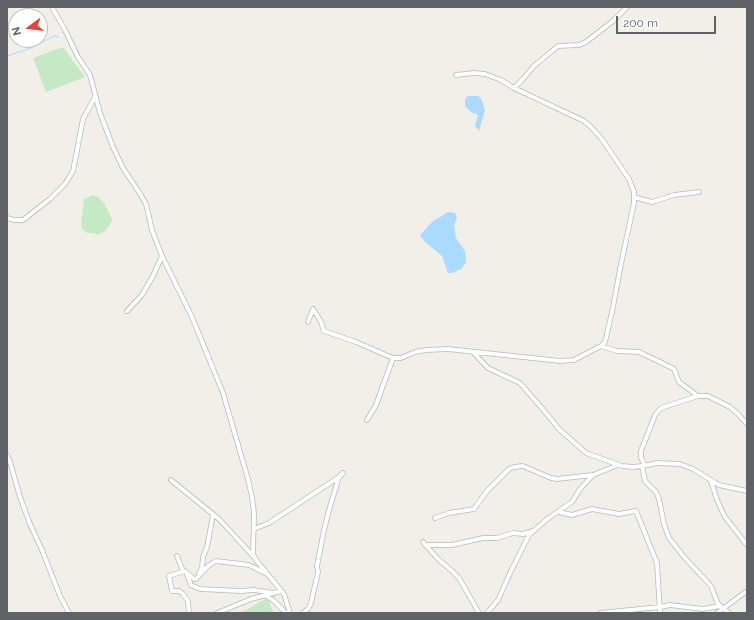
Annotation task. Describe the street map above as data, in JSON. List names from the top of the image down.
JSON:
{
  "scale_bar": "200 m",
  "north": "left"
}
